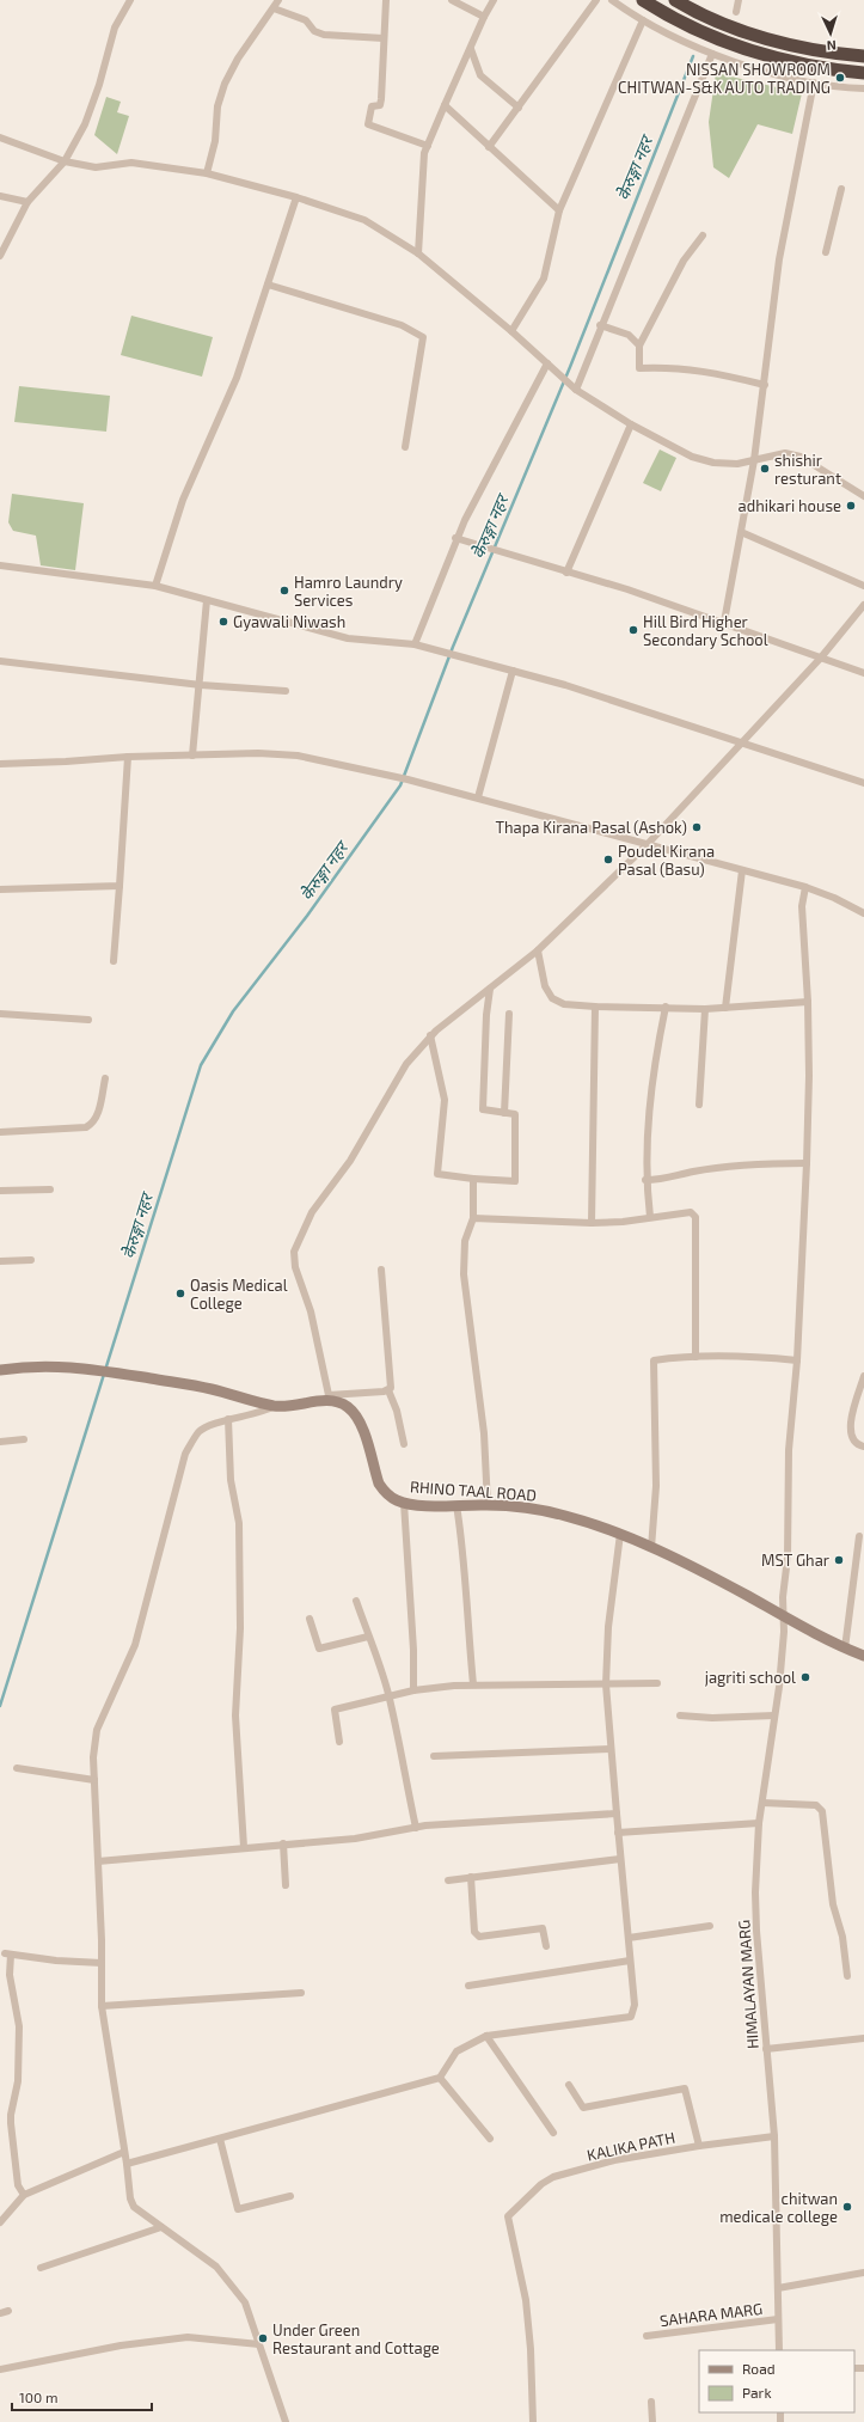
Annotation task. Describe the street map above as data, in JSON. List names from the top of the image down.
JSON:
{
  "streets": {
    "street": [
      "RHINO TAAL ROAD",
      "HIMALAYAN MARG",
      "KALIKA PATH",
      "SAHARA MARG"
    ]
  },
  "crossings": [
    ["RHINO TAAL ROAD", "HIMALAYAN MARG"],
    ["HIMALAYAN MARG", "KALIKA PATH"],
    ["HIMALAYAN MARG", "SAHARA MARG"]
  ],
  "water": ["केेरुङ्गा नहर"],
  "places": [
    "NISSAN SHOWROOM CHITWAN-S&K AUTO TRADING",
    "shishir resturant",
    "adhikari house",
    "Hamro Laundry Services",
    "Gyawali Niwash",
    "Hill Bird Higher Secondary School",
    "Thapa Kirana Pasal (Ashok)",
    "Poudel Kirana Pasal (Basu)",
    "Oasis Medical College",
    "MST Ghar",
    "jagriti school",
    "chitwan medicale college",
    "Under Green Restaurant and Cottage"
  ],
  "legend": ["Road", "Park"],
  "scale_bar": "100 m",
  "north": "bottom"
}
